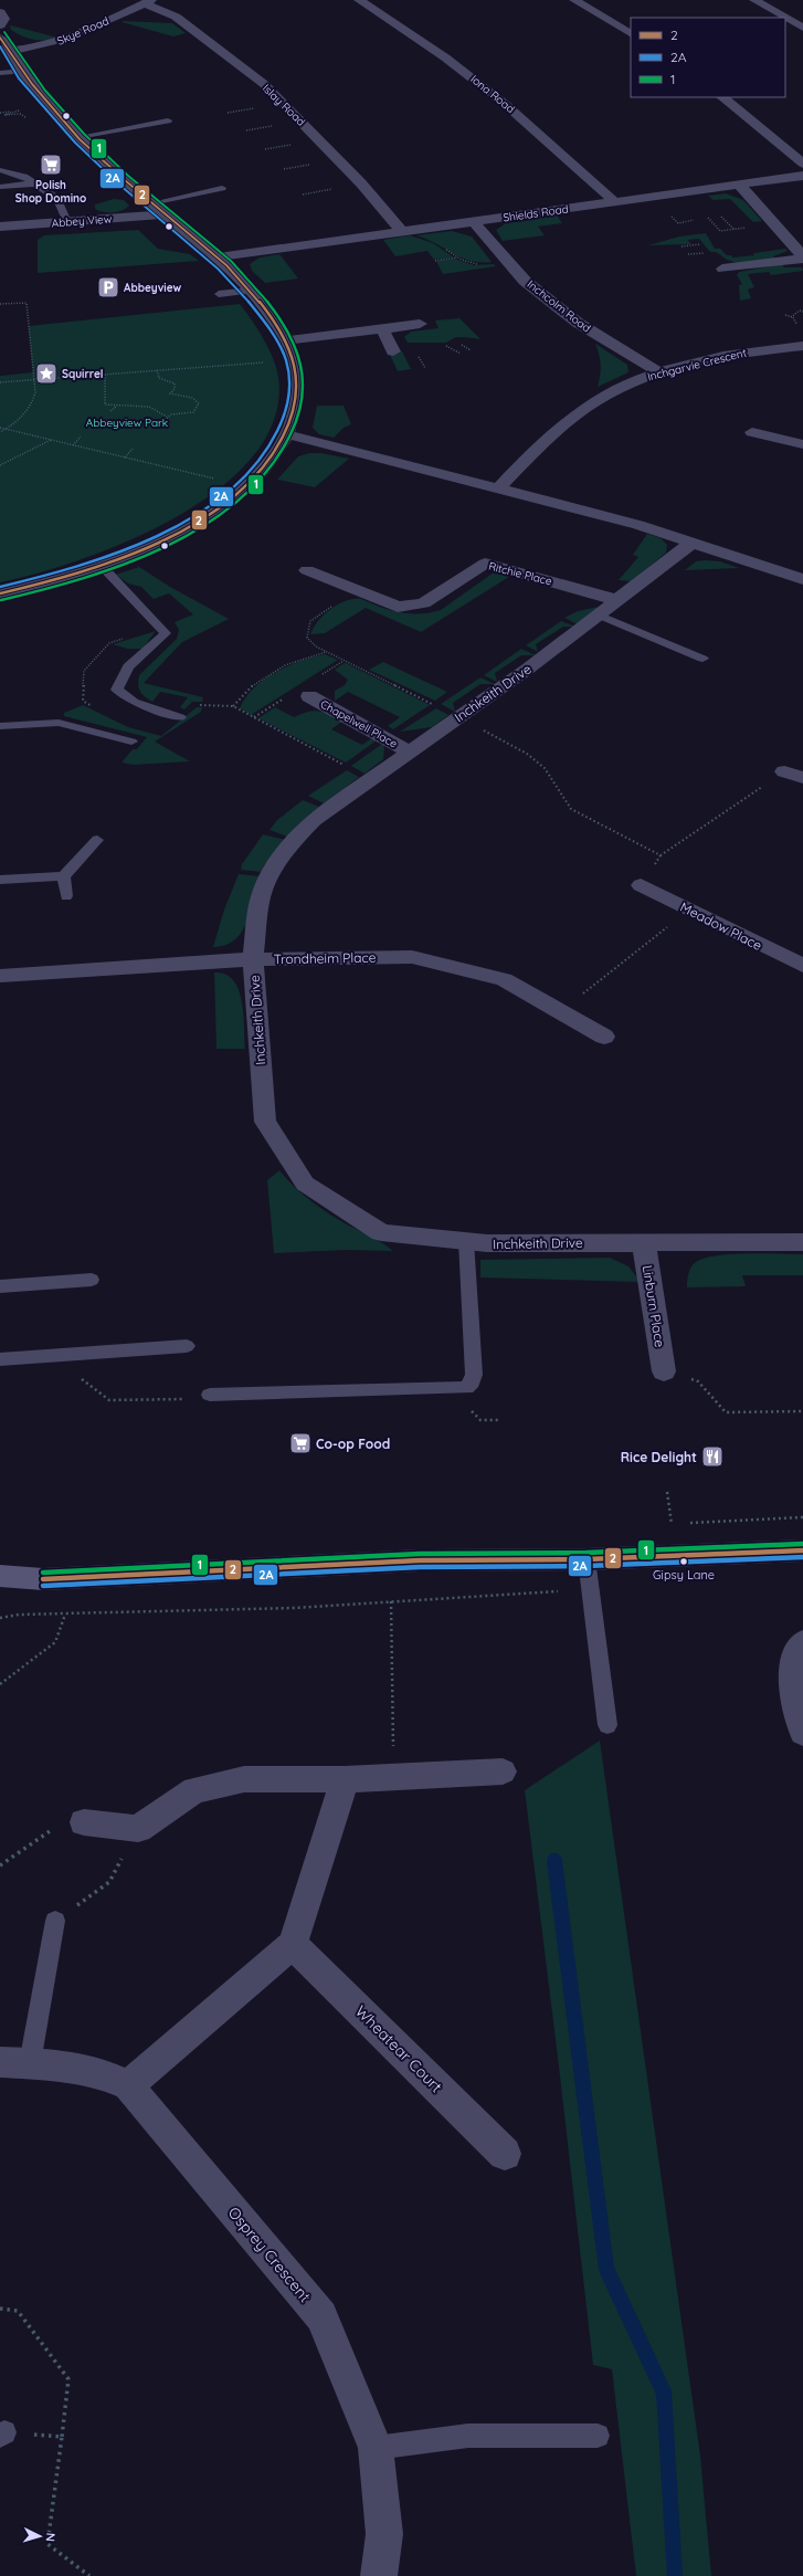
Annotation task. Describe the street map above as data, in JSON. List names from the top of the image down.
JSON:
{
  "streets": {
    "street": [
      "Skye Road",
      "Iona Road",
      "Islay Road",
      "Shields Road",
      "Abbey View",
      "Inchcolm Road",
      "Inchgarvie Crescent",
      "Ritchie Place",
      "Inchkeith Drive",
      "Chapelwell Place",
      "Meadow Place",
      "Trondheim Place",
      "Linburn Place",
      "Wheatear Court",
      "Osprey Crescent"
    ]
  },
  "crossings": [
    ["Skye Road", "Islay Road"],
    ["Iona Road", "Shields Road"],
    ["Islay Road", "Shields Road"],
    ["Shields Road", "Inchcolm Road"],
    ["Inchcolm Road", "Inchgarvie Crescent"],
    ["Ritchie Place", "Inchkeith Drive"],
    ["Inchkeith Drive", "Chapelwell Place"],
    ["Inchkeith Drive", "Trondheim Place"],
    ["Inchkeith Drive", "Linburn Place"]
  ],
  "parks": ["Abbeyview Park"],
  "places": {
    "supermarket": ["Polish Shop Domino", "Co-op Food"],
    "parking": ["Abbeyview"],
    "place": ["Squirrel"],
    "restaurant": ["Rice Delight"],
    "other": ["Gipsy Lane"]
  },
  "lines": ["transit line 1", "transit line 2", "transit line 2A"],
  "legend": ["2", "2A", "1"],
  "north": "right"
}
